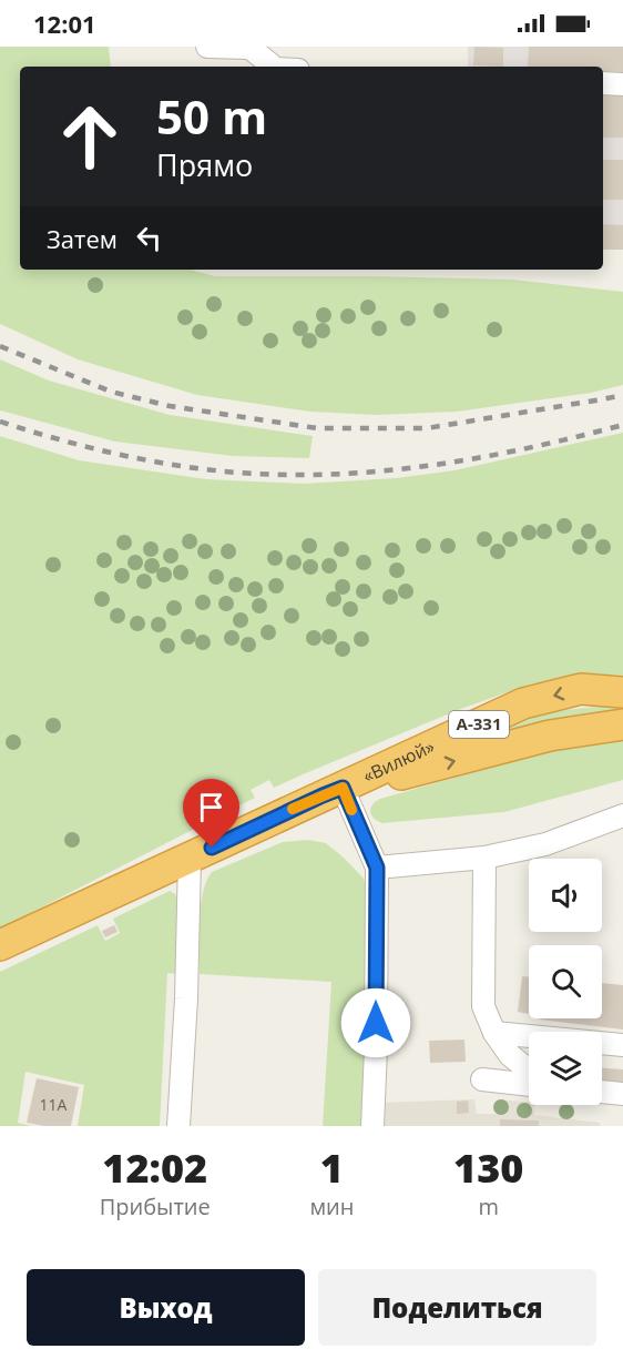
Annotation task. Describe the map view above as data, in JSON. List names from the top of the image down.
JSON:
{
  "streets": {
    "highway": ["А-331", "«Вилюй»"]
  },
  "house_numbers": ["11А"],
  "page": {
    "status": "12:01",
    "turn": ["50 m", "Прямо"],
    "then": "Затем",
    "eta": [
      "12:02",
      "Прибытие",
      "1",
      "мин",
      "130",
      "m"
    ],
    "buttons": ["Выход", "Поделиться"]
  }
}
